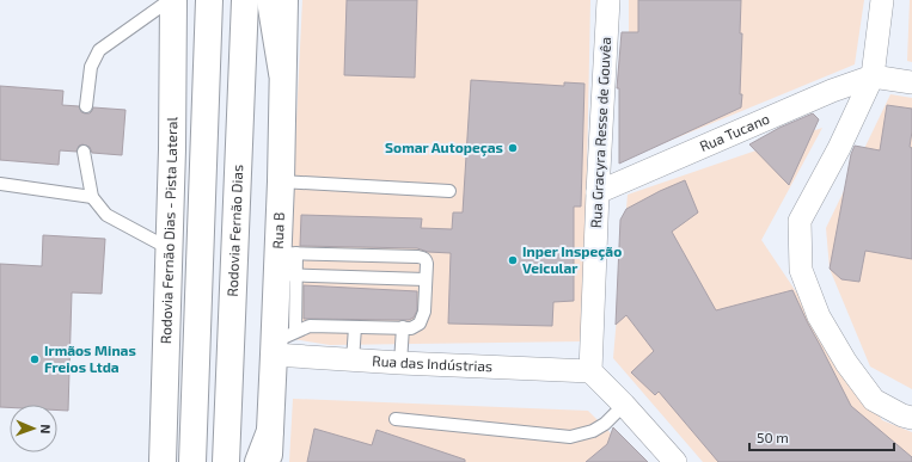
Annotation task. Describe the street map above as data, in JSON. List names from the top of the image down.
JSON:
{
  "streets": {
    "main road": ["Rodovia Fernão Dias", "Rodovia Fernão Dias - Pista Lateral", "Rua B"],
    "street": ["Rua Gracyra Resse de Gouvêa", "Rua Tucano", "Rua das Indústrias"]
  },
  "crossings": [
    ["Rua Gracyra Resse de Gouvêa", "Rua Tucano"],
    ["Rua Gracyra Resse de Gouvêa", "Rua das Indústrias"],
    ["Rua B", "Rua das Indústrias"]
  ],
  "places": ["Somar Autopeças", "Inper Inspeção Veicular", "Irmãos Minas Freios Ltda"],
  "scale_bar": "50 m",
  "north": "right"
}
